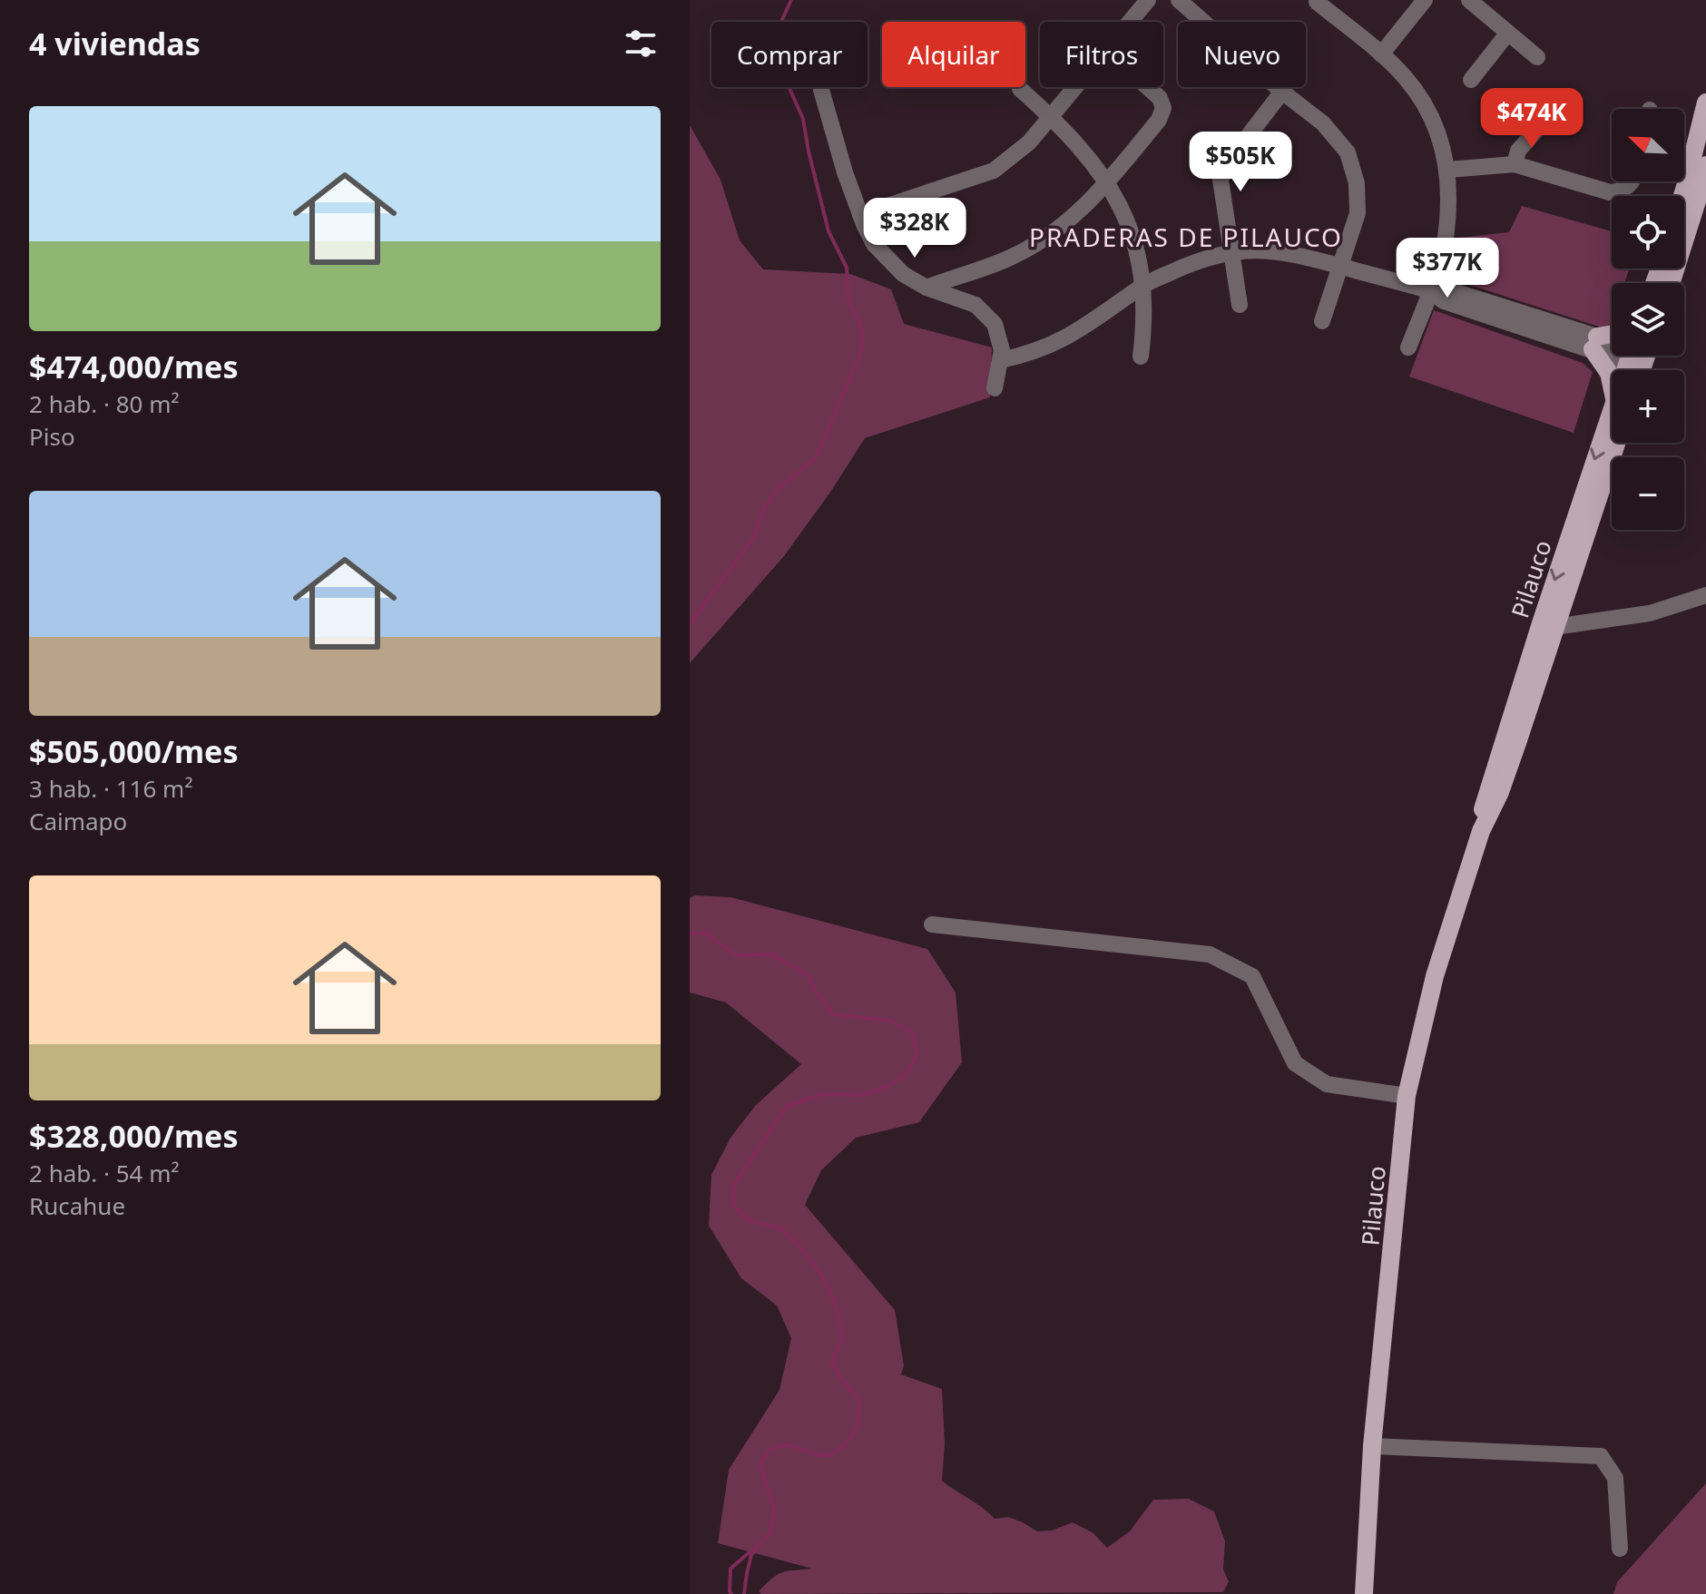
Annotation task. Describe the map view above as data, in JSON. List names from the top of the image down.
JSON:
{
  "streets": {
    "main road": ["Pilauco"]
  },
  "districts": ["PRADERAS DE PILAUCO"],
  "north": "top left",
  "page": {
    "heading": "4 viviendas",
    "chip": [
      "Comprar",
      "Alquilar",
      "Filtros",
      "Nuevo"
    ],
    "list": [
      {
        "name": "$474,000/mes",
        "note": "2 hab. · 80 m² · Piso"
      },
      {
        "name": "$505,000/mes",
        "note": "3 hab. · 116 m² · Caimapo"
      },
      {
        "name": "$328,000/mes",
        "note": "2 hab. · 54 m² · Rucahue"
      }
    ],
    "price": [
      "$474K",
      "$505K",
      "$328K",
      "$377K"
    ],
    "map_buttons": ["+", "−"]
  }
}
